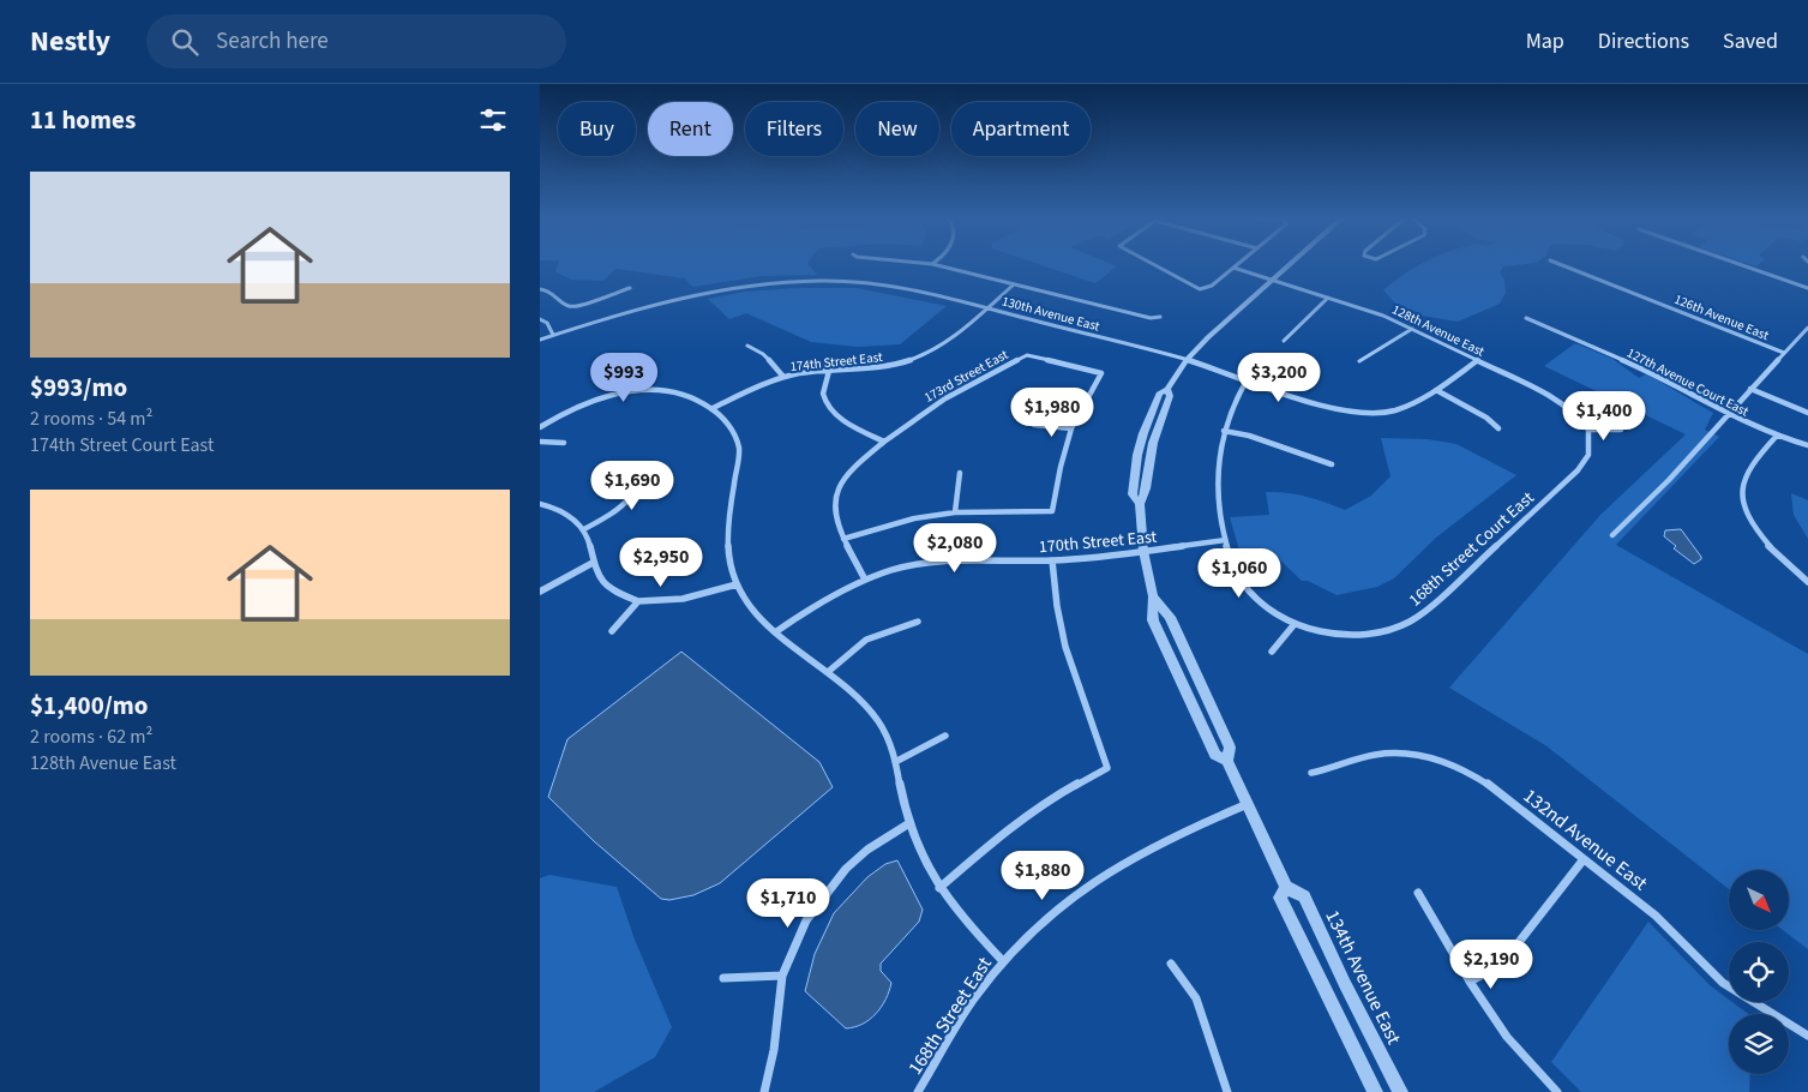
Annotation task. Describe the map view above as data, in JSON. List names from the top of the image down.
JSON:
{
  "streets": {
    "street": [
      "130th Avenue East",
      "126th Avenue East",
      "128th Avenue East",
      "174th Street East",
      "173rd Street East",
      "127th Avenue Court East",
      "170th Street East",
      "168th Street Court East",
      "132nd Avenue East",
      "134th Avenue East",
      "168th Street East"
    ]
  },
  "crossings": [
    ["130th Avenue East", "128th Avenue East"],
    ["130th Avenue East", "174th Street East"],
    ["130th Avenue East", "134th Avenue East"],
    ["128th Avenue East", "168th Street Court East"],
    ["173rd Street East", "170th Street East"],
    ["170th Street East", "134th Avenue East"],
    ["134th Avenue East", "168th Street East"]
  ],
  "north": "bottom right",
  "page": {
    "header": "Nestly",
    "search": "Search here",
    "nav": ["Map", "Directions", "Saved"],
    "heading": "11 homes",
    "chip": [
      "Buy",
      "Rent",
      "Filters",
      "New",
      "Apartment"
    ],
    "list": [
      {
        "name": "$993/mo",
        "note": "2 rooms · 54 m² · 174th Street Court East"
      },
      {
        "name": "$1,400/mo",
        "note": "2 rooms · 62 m² · 128th Avenue East"
      }
    ],
    "price": [
      "$993",
      "$3,200",
      "$1,980",
      "$1,400",
      "$1,690",
      "$2,080",
      "$2,950",
      "$1,060",
      "$1,880",
      "$1,710",
      "$2,190"
    ]
  }
}
